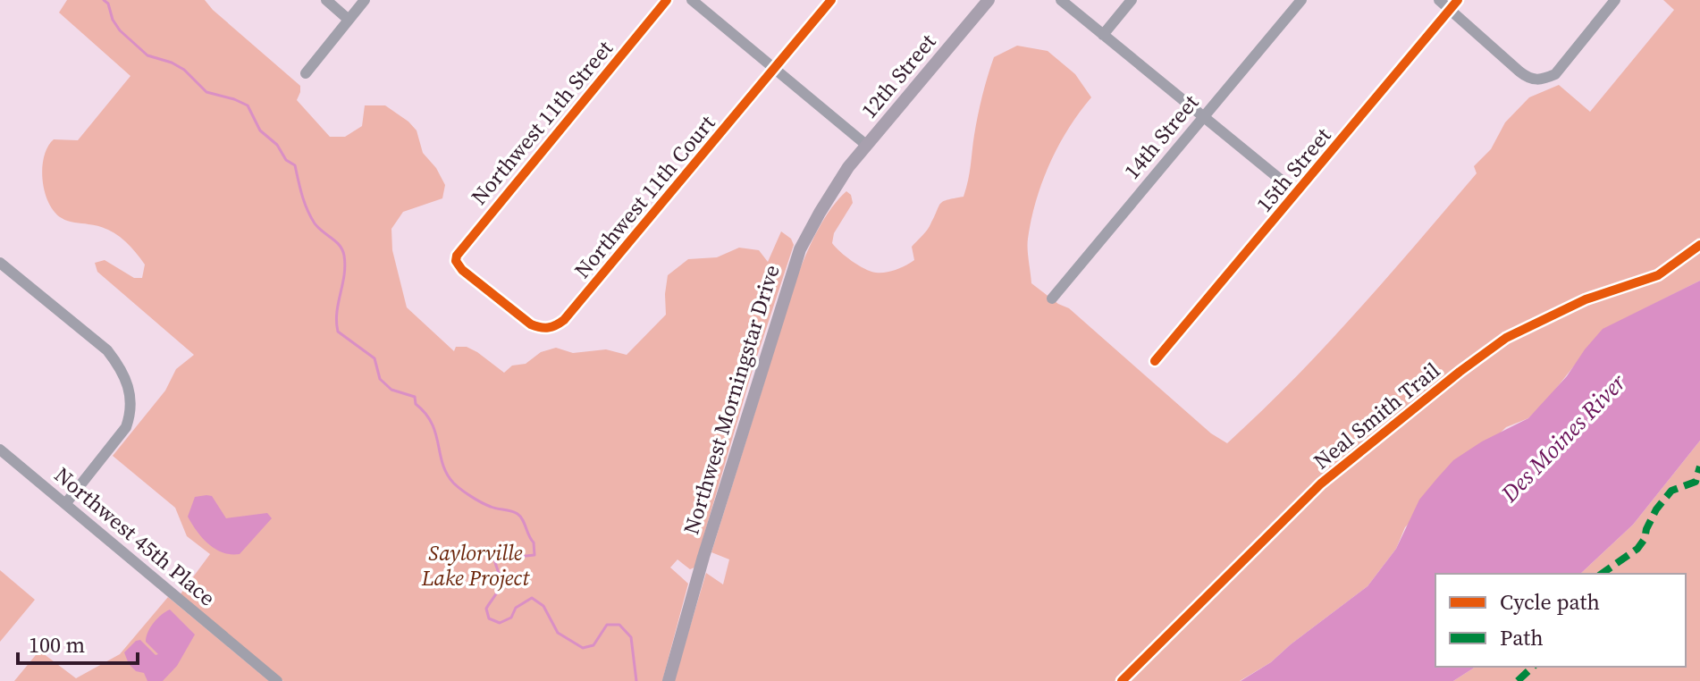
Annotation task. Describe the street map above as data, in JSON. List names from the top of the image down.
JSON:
{
  "streets": {
    "main road": ["12th Street", "Northwest Morningstar Drive"],
    "street": [
      "Northwest 11th Street",
      "14th Street",
      "15th Street",
      "Northwest 11th Court",
      "Northwest 45th Place"
    ],
    "cycle path": ["Neal Smith Trail"]
  },
  "crossings": [
    ["12th Street", "Northwest Morningstar Drive"],
    ["Northwest 11th Street", "Northwest 11th Court"]
  ],
  "water": ["Des Moines River"],
  "parks": ["Saylorville Lake Project"],
  "legend": ["Cycle path", "Path"],
  "scale_bar": "100 m"
}
